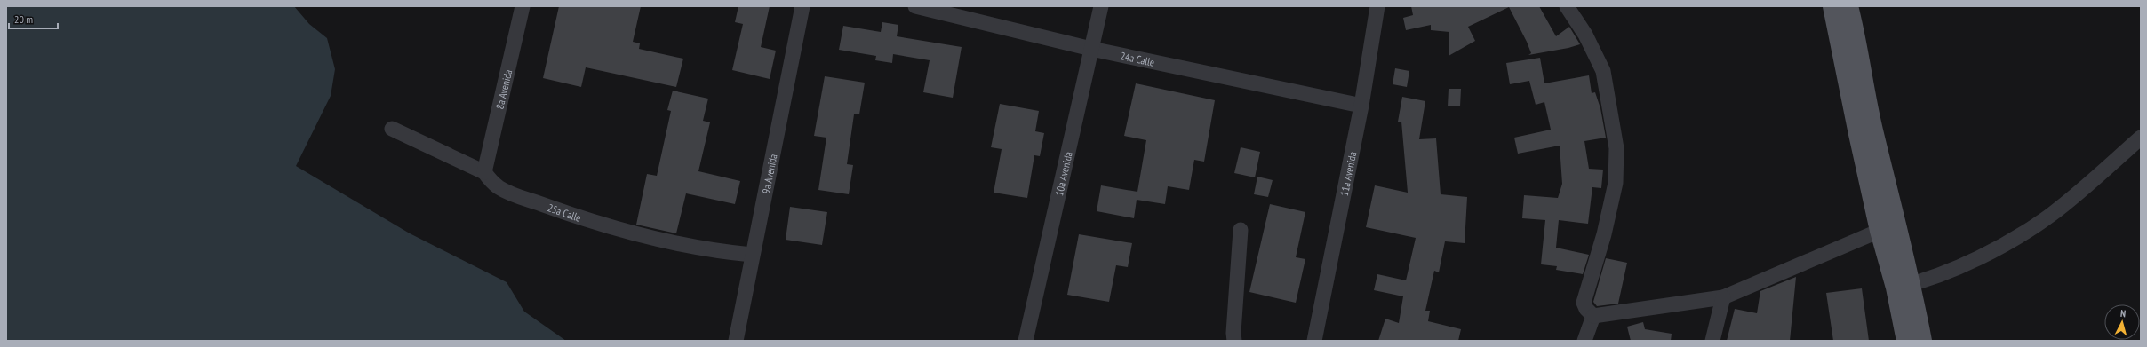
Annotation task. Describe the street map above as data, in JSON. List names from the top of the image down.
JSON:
{
  "streets": {
    "street": [
      "24a Calle",
      "8a Avenida",
      "9a Avenida",
      "10a Avenida",
      "11a Avenida",
      "25a Calle"
    ]
  },
  "crossings": [
    ["24a Calle", "10a Avenida"],
    ["24a Calle", "11a Avenida"],
    ["8a Avenida", "25a Calle"],
    ["9a Avenida", "25a Calle"]
  ],
  "scale_bar": "20 m",
  "north": "top"
}
